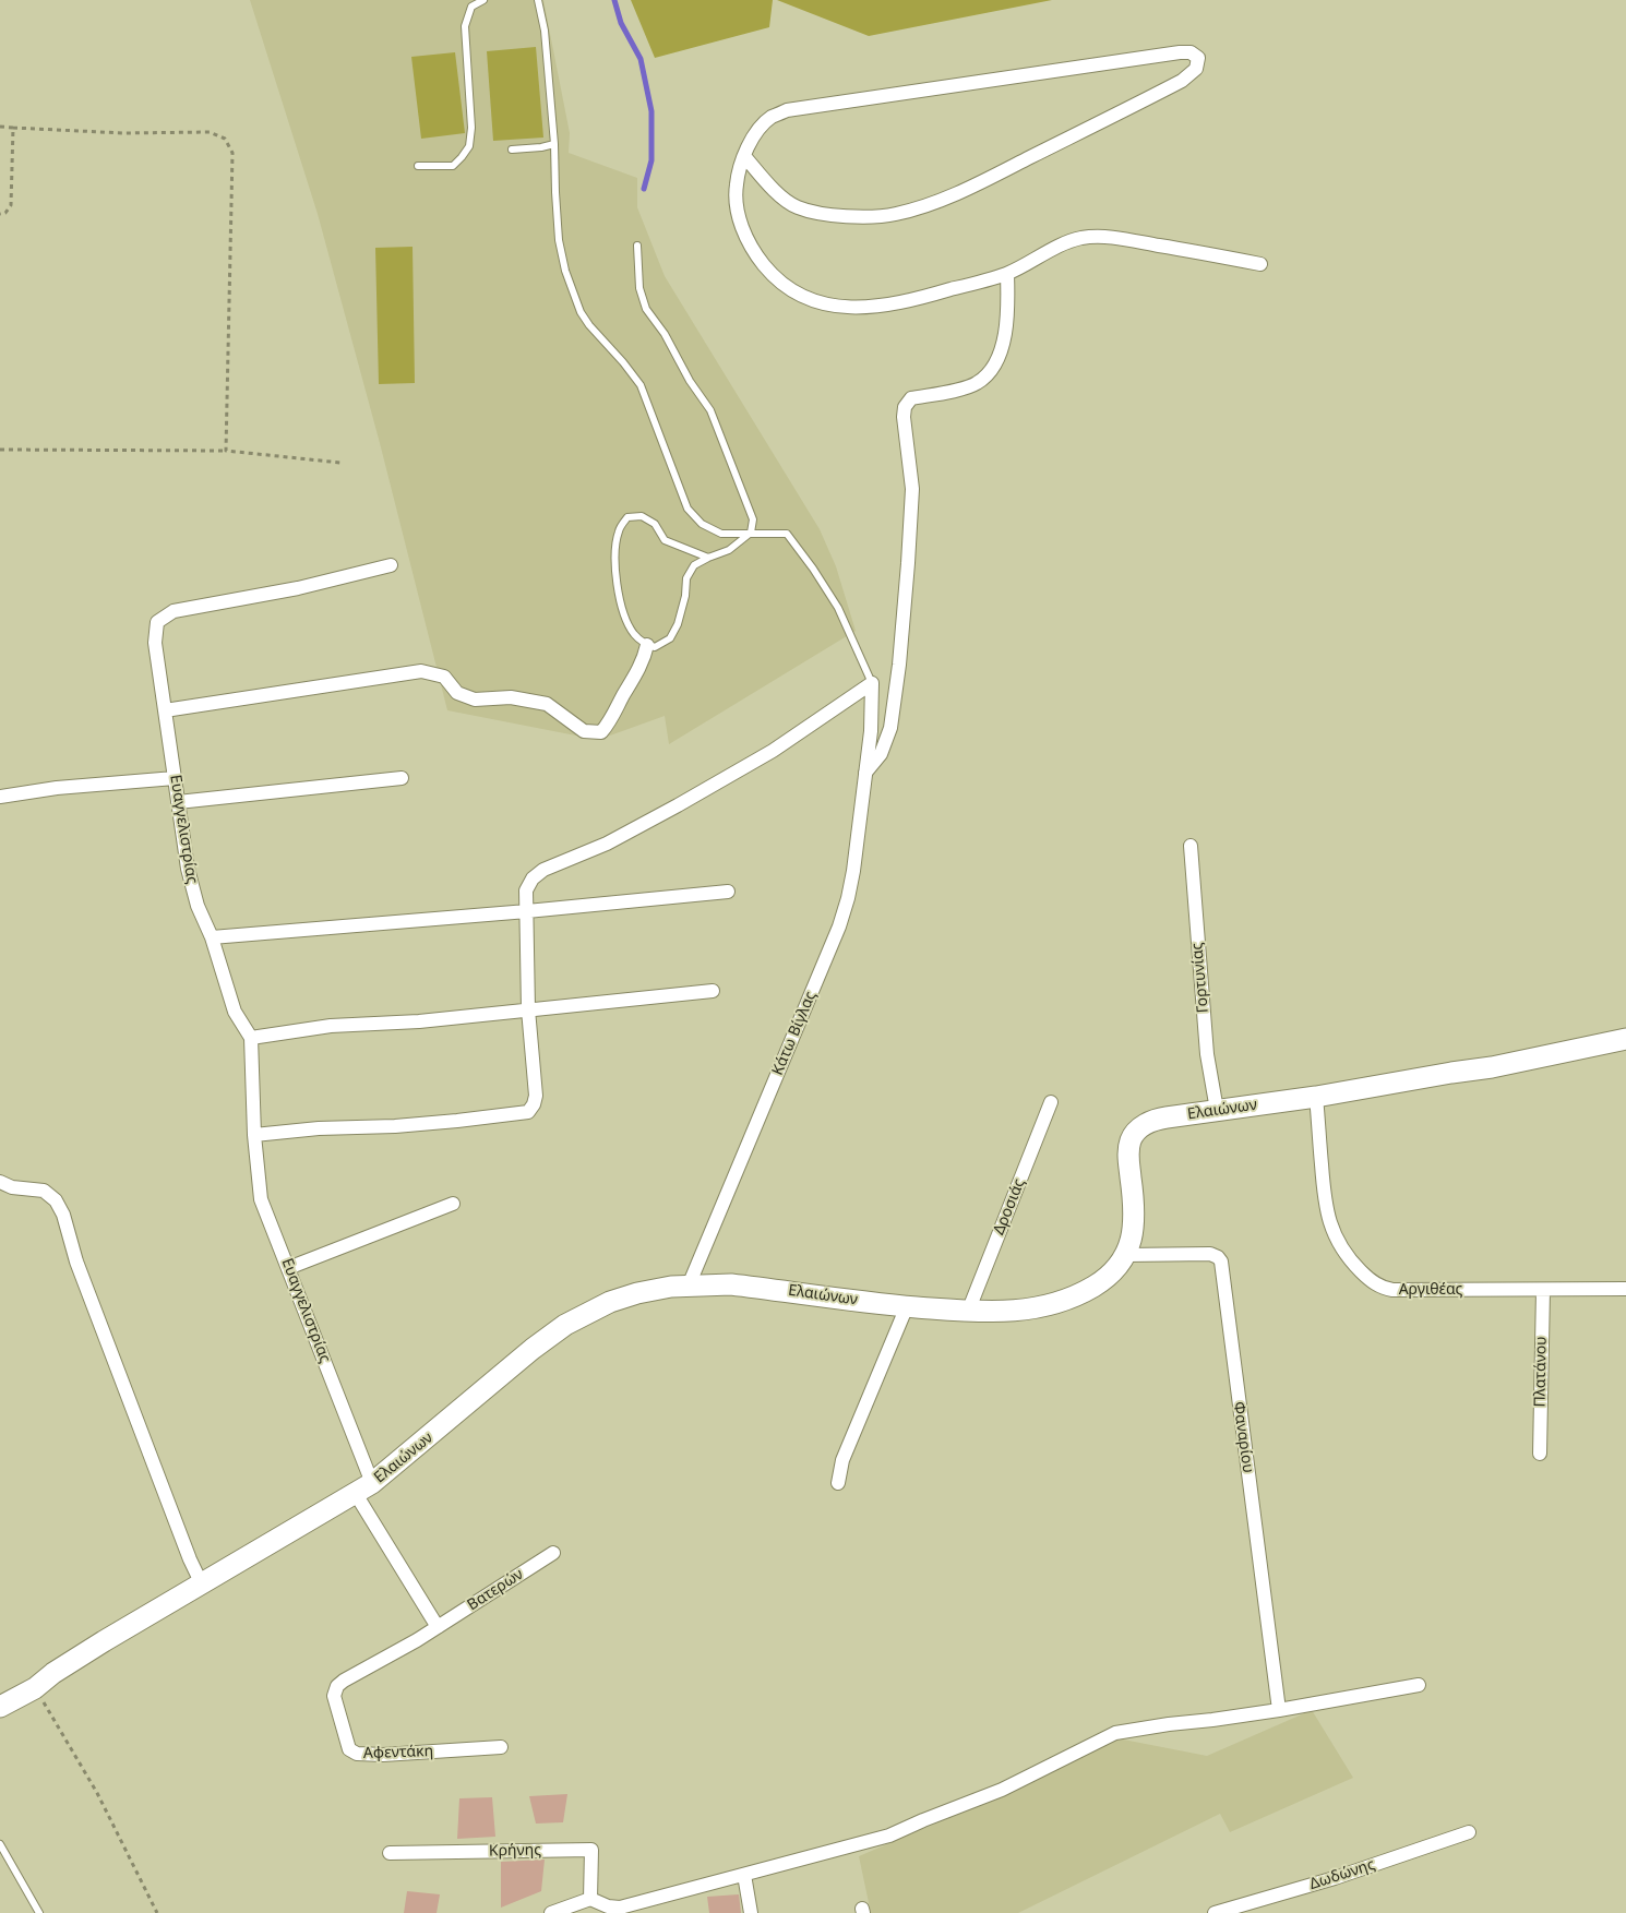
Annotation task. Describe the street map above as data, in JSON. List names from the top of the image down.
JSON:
{
  "streets": {
    "main road": ["Ελαιώνων"],
    "street": [
      "Ευαγγελιστρίας",
      "Γορτυνίας",
      "Κάτω Βίγλας",
      "Δροσιάς",
      "Αργιθέας",
      "Πλατάνου",
      "Φαναρίου",
      "Βατερών",
      "Αφεντάκη",
      "Κρήνης",
      "Δωδώνης"
    ]
  },
  "crossings": [
    ["Ευαγγελιστρίας", "Ελαιώνων"],
    ["Ευαγγελιστρίας", "Βατερών"],
    ["Ευαγγελιστρίας", "Αφεντάκη"],
    ["Γορτυνίας", "Ελαιώνων"],
    ["Κάτω Βίγλας", "Ελαιώνων"],
    ["Ελαιώνων", "Δροσιάς"],
    ["Ελαιώνων", "Αργιθέας"],
    ["Ελαιώνων", "Φαναρίου"],
    ["Αργιθέας", "Πλατάνου"],
    ["Βατερών", "Αφεντάκη"]
  ]
}
